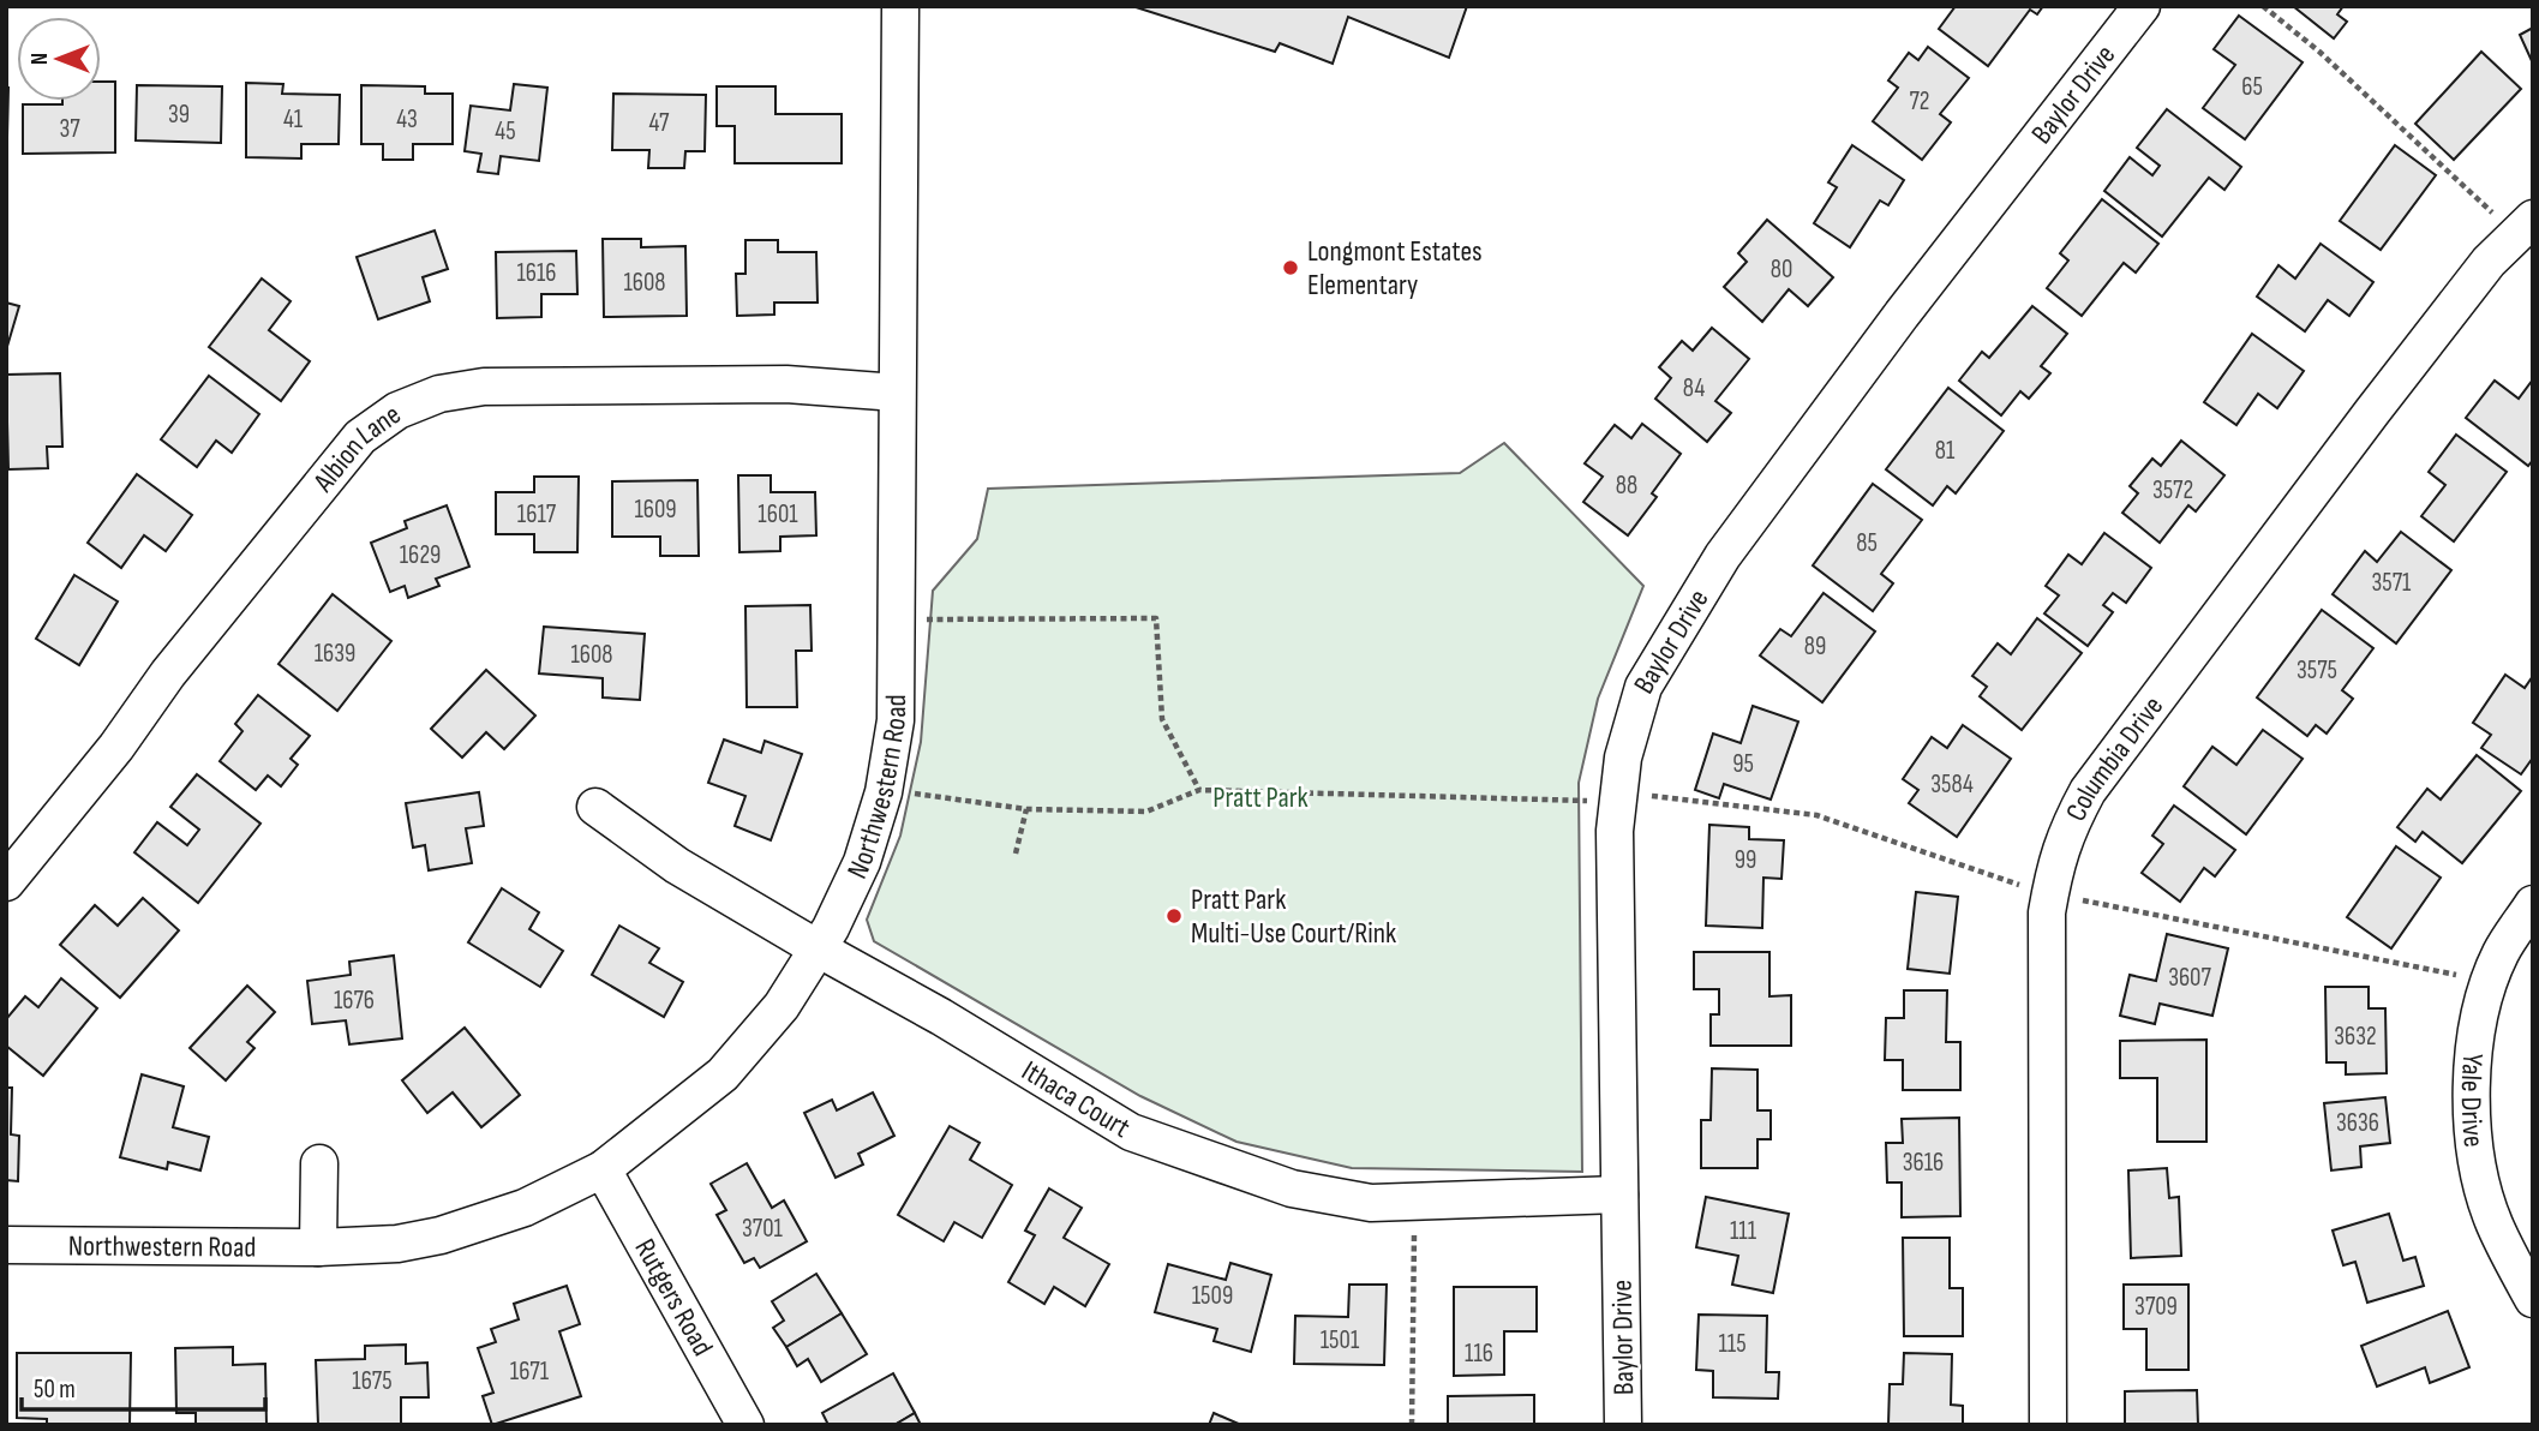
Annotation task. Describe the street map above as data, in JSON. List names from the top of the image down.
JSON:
{
  "streets": {
    "street": [
      "Baylor Drive",
      "Albion Lane",
      "Columbia Drive",
      "Northwestern Road",
      "Ithaca Court",
      "Yale Drive",
      "Rutgers Road"
    ]
  },
  "crossings": [
    ["Baylor Drive", "Ithaca Court"],
    ["Albion Lane", "Northwestern Road"],
    ["Northwestern Road", "Ithaca Court"],
    ["Northwestern Road", "Rutgers Road"]
  ],
  "parks": ["Pratt Park"],
  "places": ["Longmont Estates Elementary", "Pratt Park Multi-Use Court/Rink"],
  "house_numbers": [
    "65",
    "72",
    "39",
    "41",
    "43",
    "47",
    "37",
    "45",
    "80",
    "1616",
    "1608",
    "84",
    "81",
    "88",
    "3572",
    "1609",
    "1617",
    "1601",
    "85",
    "1629",
    "3571",
    "89",
    "1639",
    "1608",
    "3575",
    "95",
    "3584",
    "99",
    "3607",
    "1676",
    "3632",
    "3636",
    "3616",
    "3701",
    "111",
    "1509",
    "3709",
    "1501",
    "115",
    "116",
    "1671",
    "1675"
  ],
  "scale_bar": "50 m",
  "north": "left"
}
